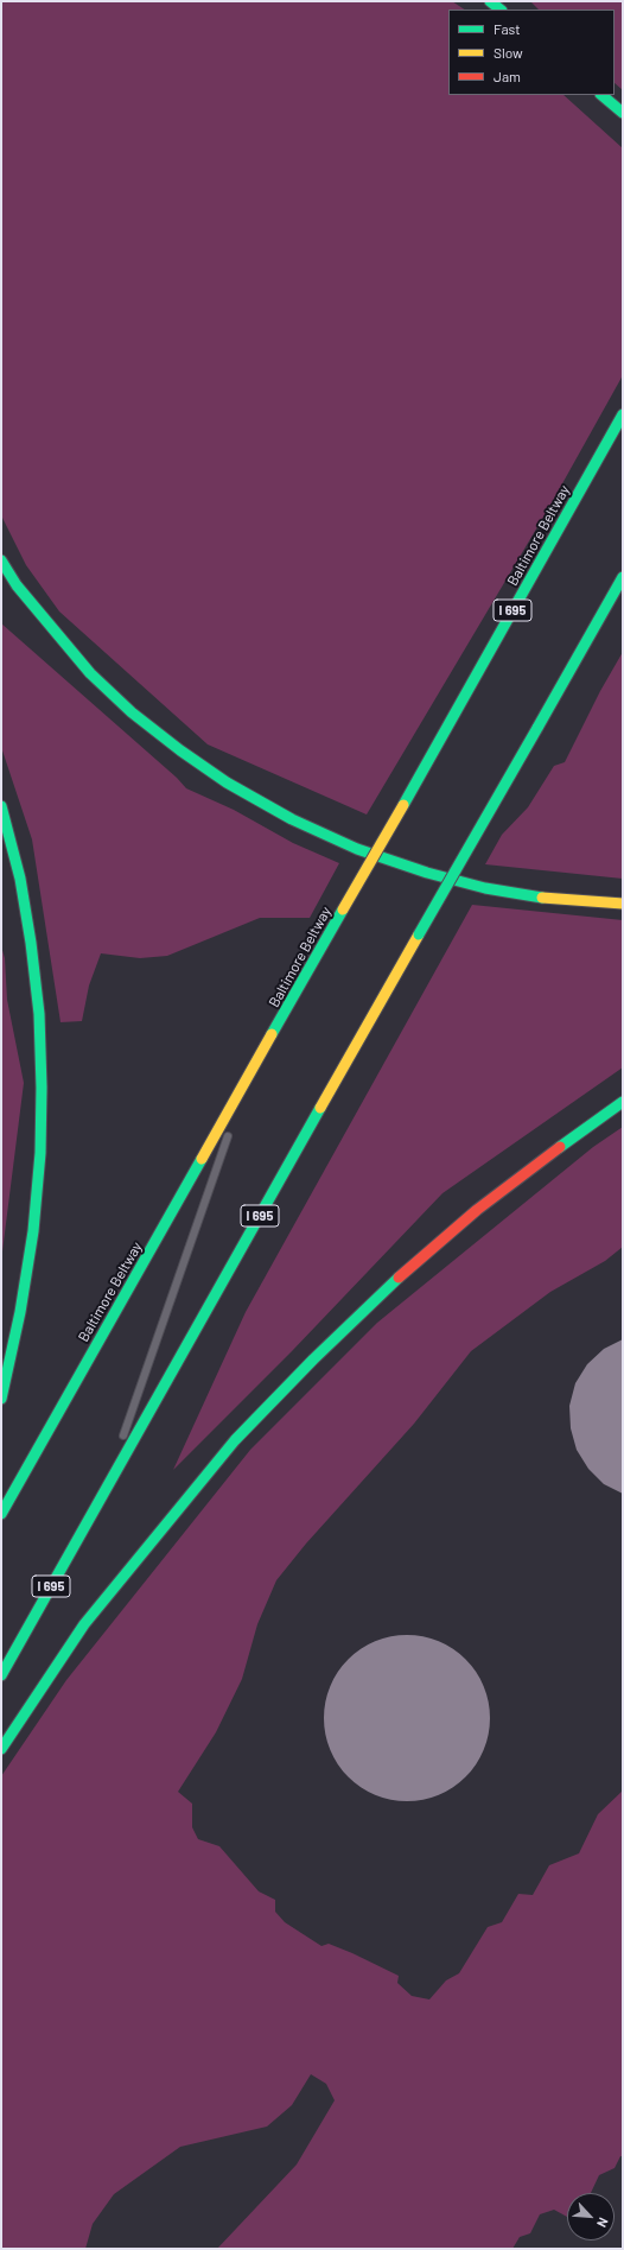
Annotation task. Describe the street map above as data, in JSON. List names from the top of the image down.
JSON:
{
  "streets": {
    "highway": ["Baltimore Beltway", "I 695"]
  },
  "legend": ["Fast", "Slow", "Jam"],
  "north": "bottom right"
}
